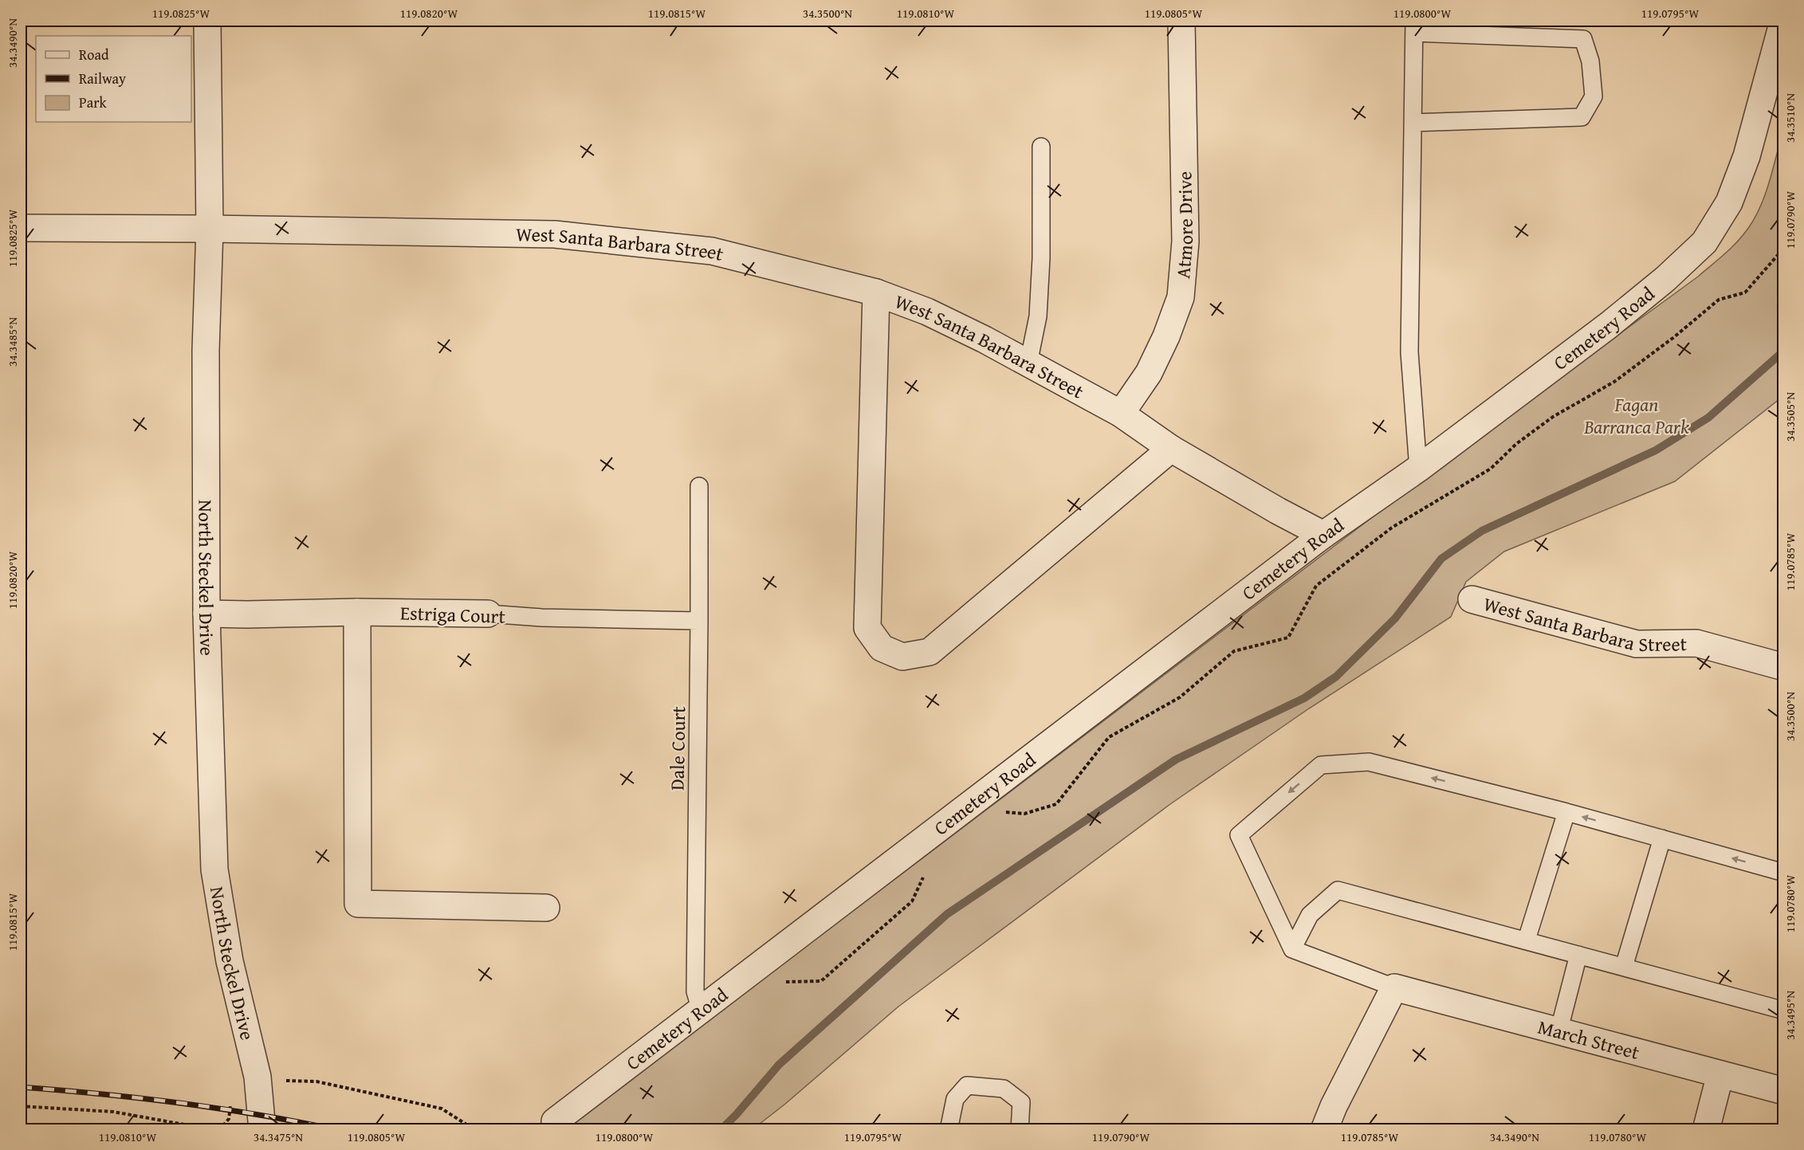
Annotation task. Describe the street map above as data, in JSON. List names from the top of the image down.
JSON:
{
  "streets": {
    "street": [
      "Atmore Drive",
      "West Santa Barbara Street",
      "Cemetery Road",
      "North Steckel Drive",
      "Estriga Court",
      "March Street"
    ],
    "lane": ["Dale Court"]
  },
  "crossings": [
    ["Atmore Drive", "West Santa Barbara Street"],
    ["West Santa Barbara Street", "Cemetery Road"],
    ["West Santa Barbara Street", "North Steckel Drive"],
    ["Cemetery Road", "Dale Court"],
    ["North Steckel Drive", "Estriga Court"],
    ["Estriga Court", "Dale Court"]
  ],
  "parks": ["Fagan Barranca Park"],
  "legend": ["Road", "Railway", "Park"],
  "coordinates": [
    "119.0825°W",
    "119.0820°W",
    "119.0815°W",
    "34.3500°N",
    "119.0810°W",
    "119.0805°W",
    "119.0800°W",
    "119.0795°W",
    "34.3490°N",
    "34.3510°N",
    "119.0790°W",
    "34.3485°N",
    "34.3505°N",
    "119.0785°W",
    "119.0780°W",
    "34.3495°N",
    "34.3475°N"
  ]
}
